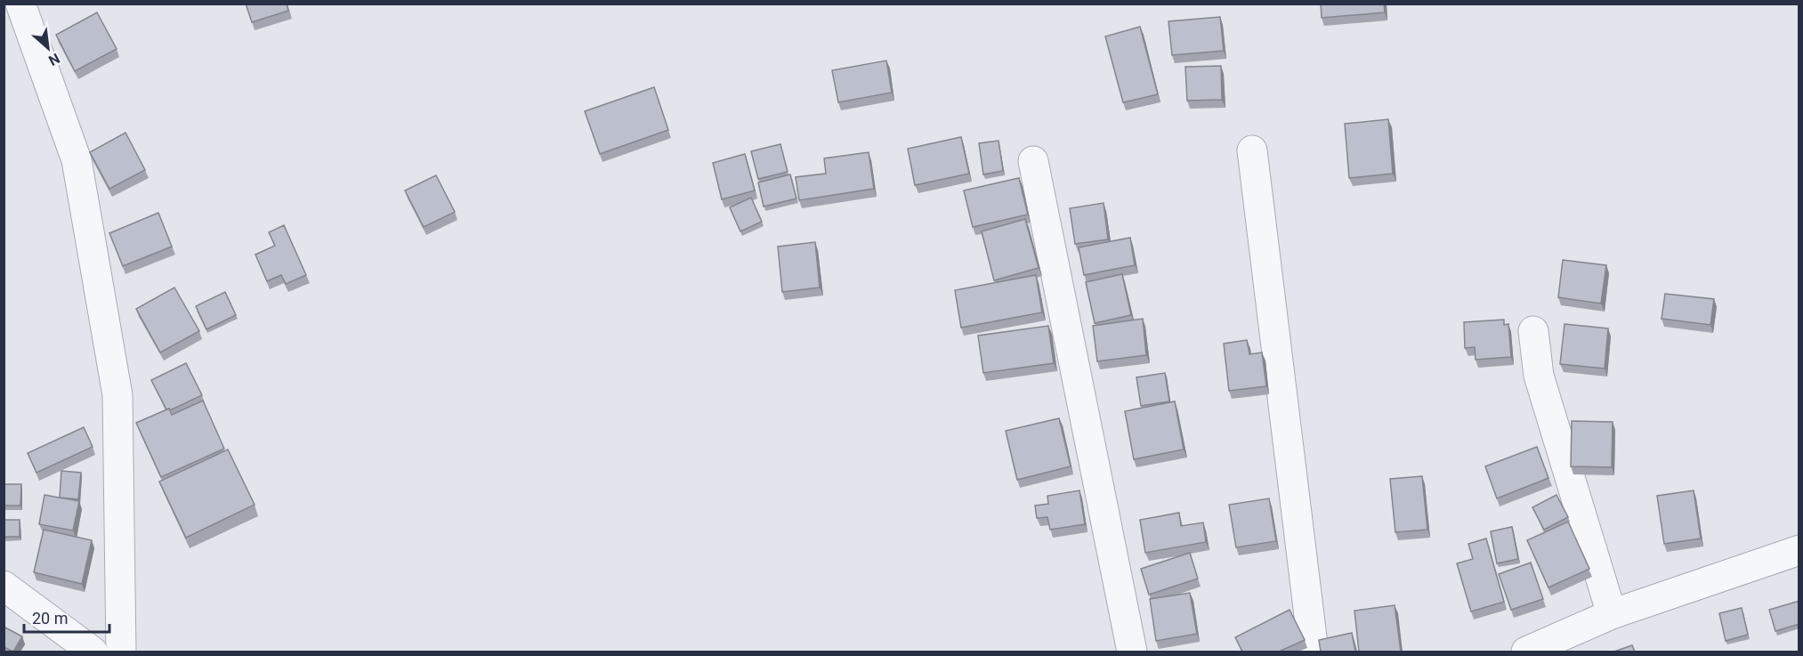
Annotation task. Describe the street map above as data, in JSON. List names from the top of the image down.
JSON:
{
  "scale_bar": "20 m",
  "north": "bottom right"
}
